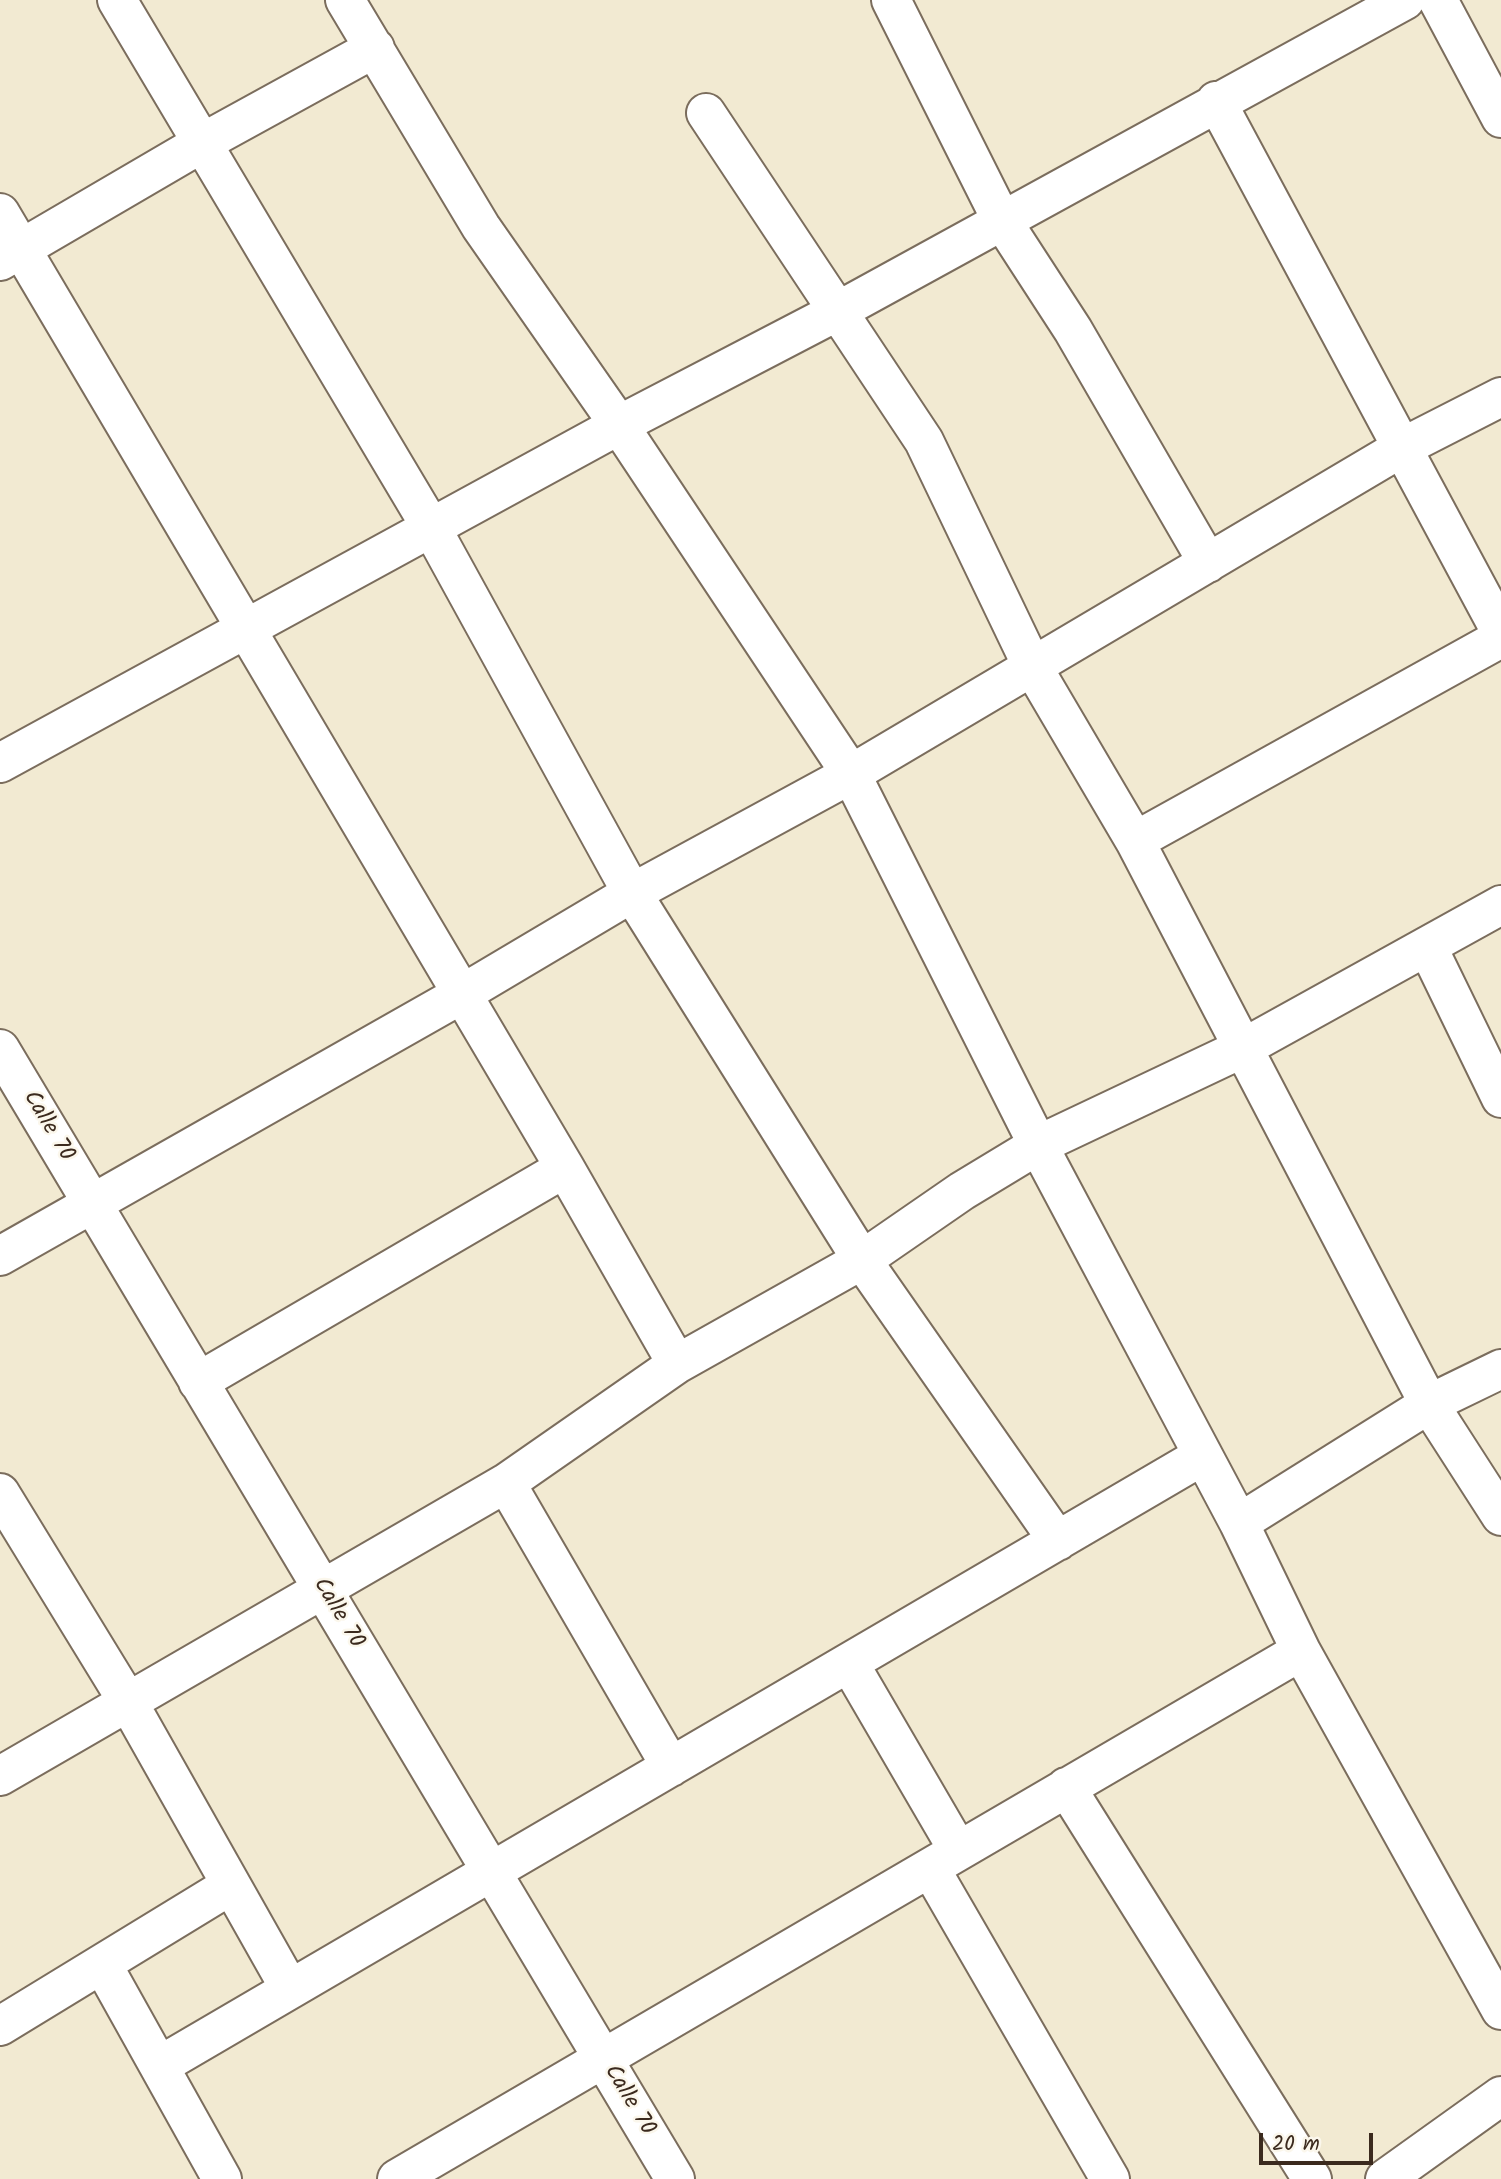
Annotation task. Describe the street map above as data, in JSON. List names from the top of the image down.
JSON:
{
  "streets": {
    "street": ["Calle 70"]
  },
  "scale_bar": "20 m"
}
